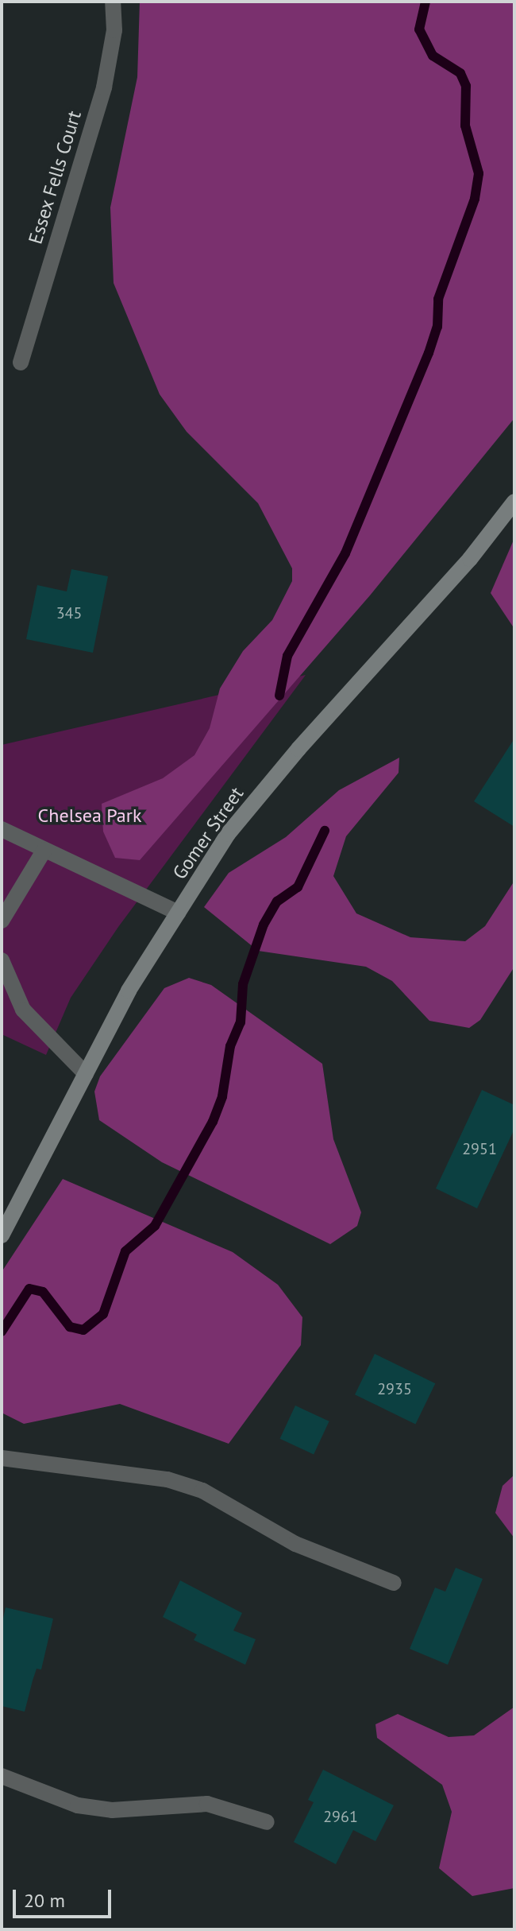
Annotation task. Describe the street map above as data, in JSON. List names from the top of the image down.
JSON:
{
  "streets": {
    "street": ["Essex Fells Court", "Gomer Street"]
  },
  "parks": ["Chelsea Park"],
  "house_numbers": [
    "345",
    "2951",
    "2935",
    "2961"
  ],
  "scale_bar": "20 m"
}
